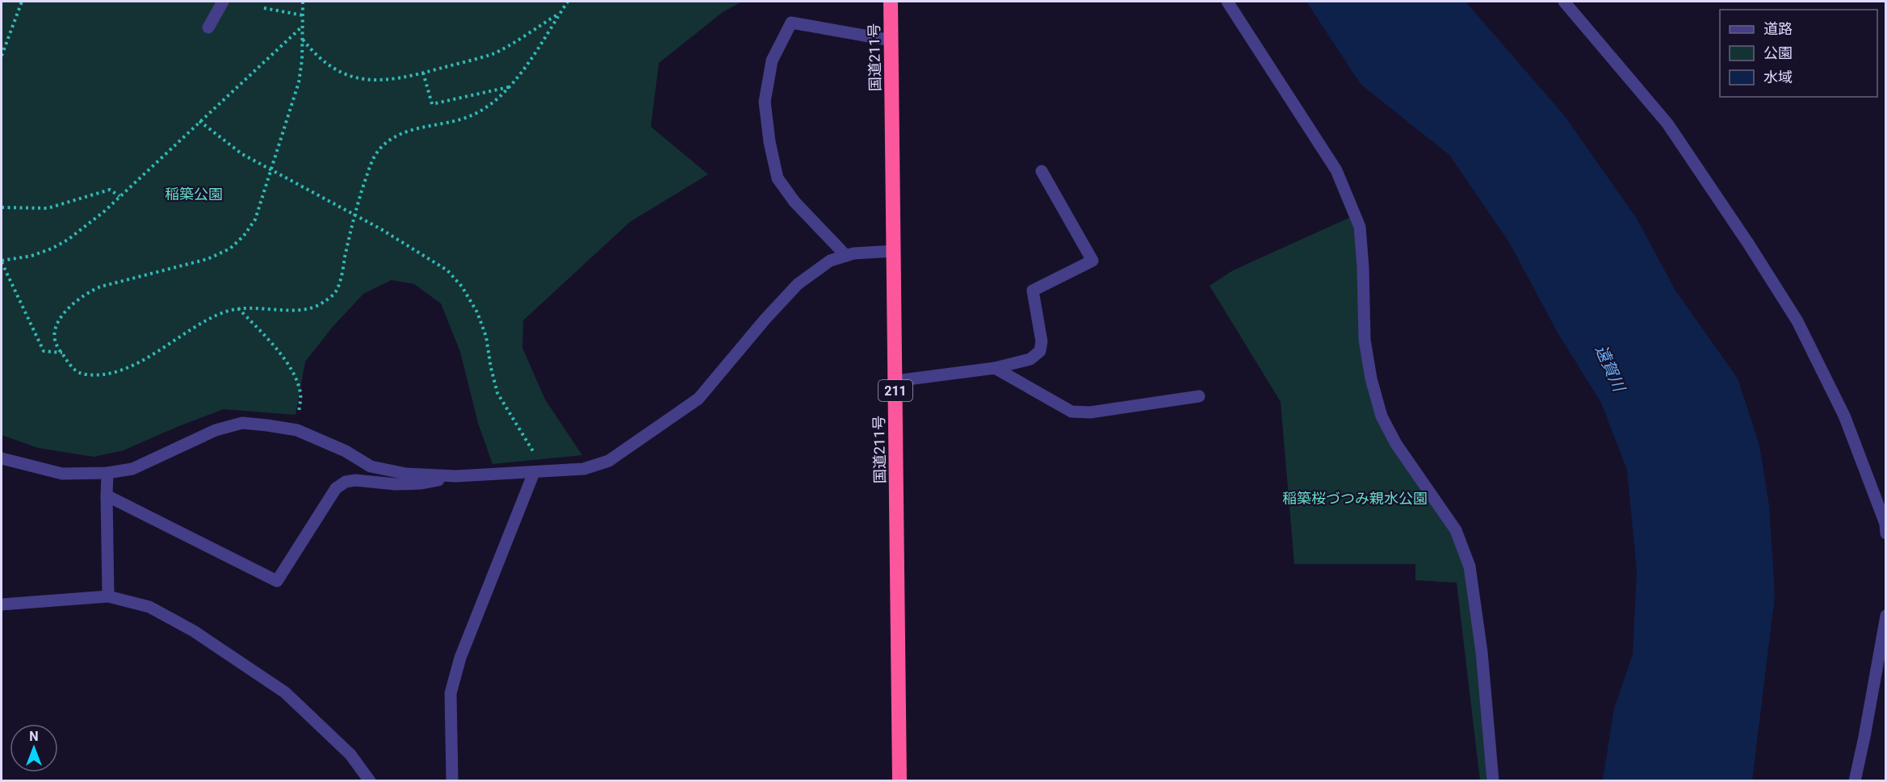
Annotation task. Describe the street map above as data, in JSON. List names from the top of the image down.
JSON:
{
  "streets": {
    "highway": ["国道211号", "211"]
  },
  "water": ["遠賀川"],
  "parks": ["稲築公園", "稲築桜づつみ親水公園"],
  "legend": ["道路", "公園", "水域"],
  "north": "top"
}
